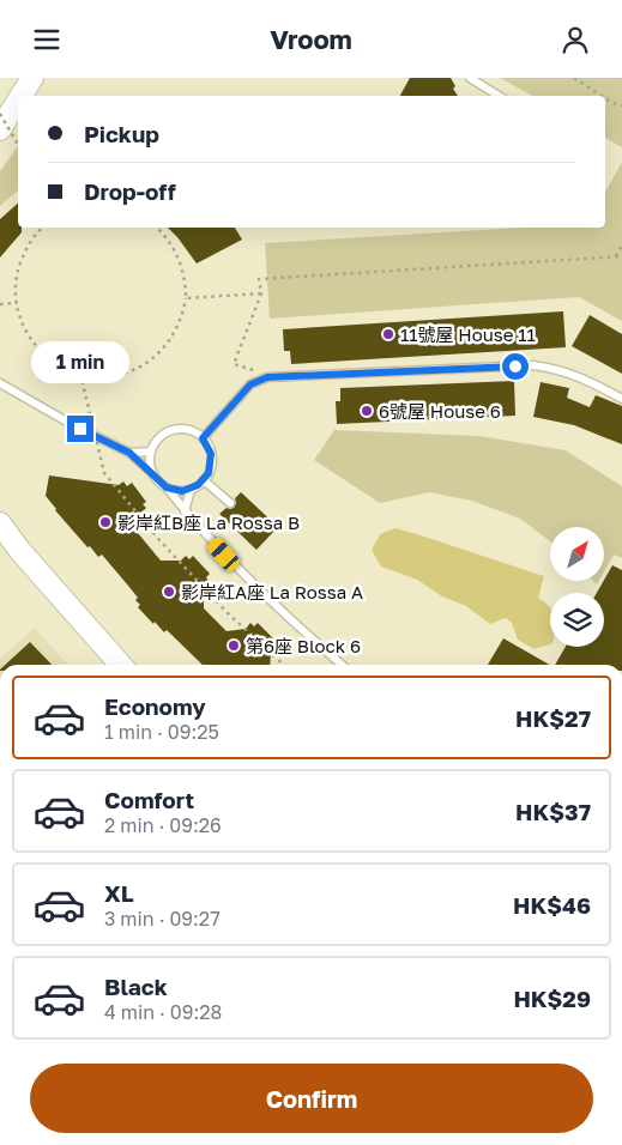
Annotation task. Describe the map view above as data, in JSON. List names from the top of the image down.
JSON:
{
  "places": [
    "11號屋 House 11",
    "6號屋 House 6",
    "影岸紅B座 La Rossa B",
    "影岸紅A座 La Rossa A",
    "第6座 Block 6"
  ],
  "north": "top right",
  "page": {
    "header": "Vroom",
    "banner": ["Pickup", "Drop-off"],
    "bubble": "1 min",
    "list": [
      {
        "name": "Economy",
        "note": "1 min · 09:25",
        "value": "HK$27"
      },
      {
        "name": "Comfort",
        "note": "2 min · 09:26",
        "value": "HK$37"
      },
      {
        "name": "XL",
        "note": "3 min · 09:27",
        "value": "HK$46"
      },
      {
        "name": "Black",
        "note": "4 min · 09:28",
        "value": "HK$29"
      }
    ],
    "buttons": "Confirm"
  }
}
